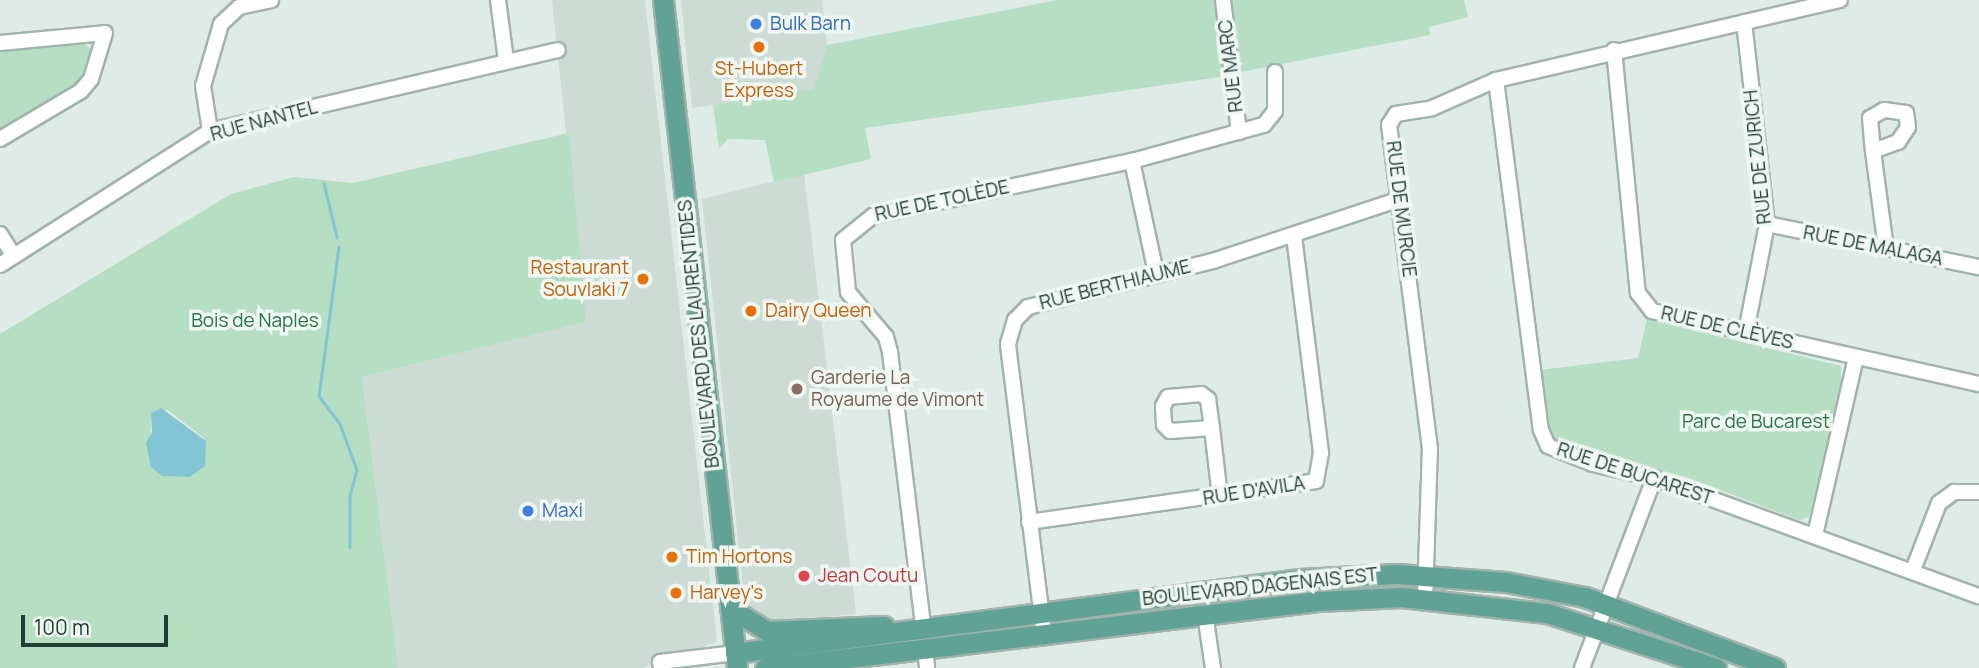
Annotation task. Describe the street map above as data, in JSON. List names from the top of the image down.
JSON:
{
  "streets": {
    "main road": ["BOULEVARD DES LAURENTIDES", "BOULEVARD DAGENAIS EST"],
    "street": [
      "RUE MARC",
      "RUE NANTEL",
      "RUE DE ZURICH",
      "RUE DE TOLÈDE",
      "RUE DE MURCIE",
      "RUE DE MALAGA",
      "RUE BERTHIAUME",
      "RUE DE CLÈVES",
      "RUE DE BUCAREST",
      "RUE D'AVILA"
    ]
  },
  "crossings": [
    ["RUE MARC", "RUE DE TOLÈDE"],
    ["RUE DE ZURICH", "RUE DE MURCIE"],
    ["RUE DE ZURICH", "RUE DE MALAGA"],
    ["RUE DE ZURICH", "RUE DE CLÈVES"],
    ["RUE DE TOLÈDE", "BOULEVARD DAGENAIS EST"],
    ["RUE DE MURCIE", "RUE BERTHIAUME"],
    ["RUE DE MURCIE", "RUE DE CLÈVES"],
    ["RUE DE MURCIE", "RUE DE BUCAREST"],
    ["RUE DE MURCIE", "BOULEVARD DAGENAIS EST"],
    ["RUE BERTHIAUME", "RUE D'AVILA"],
    ["RUE BERTHIAUME", "BOULEVARD DAGENAIS EST"],
    ["BOULEVARD DES LAURENTIDES", "BOULEVARD DAGENAIS EST"]
  ],
  "parks": ["Bois de Naples", "Parc de Bucarest"],
  "places": [
    "Bulk Barn",
    "St-Hubert Express",
    "Restaurant Souvlaki 7",
    "Dairy Queen",
    "Garderie La Royaume de Vimont",
    "Maxi",
    "Tim Hortons",
    "Jean Coutu",
    "Harvey's"
  ],
  "scale_bar": "100 m"
}
